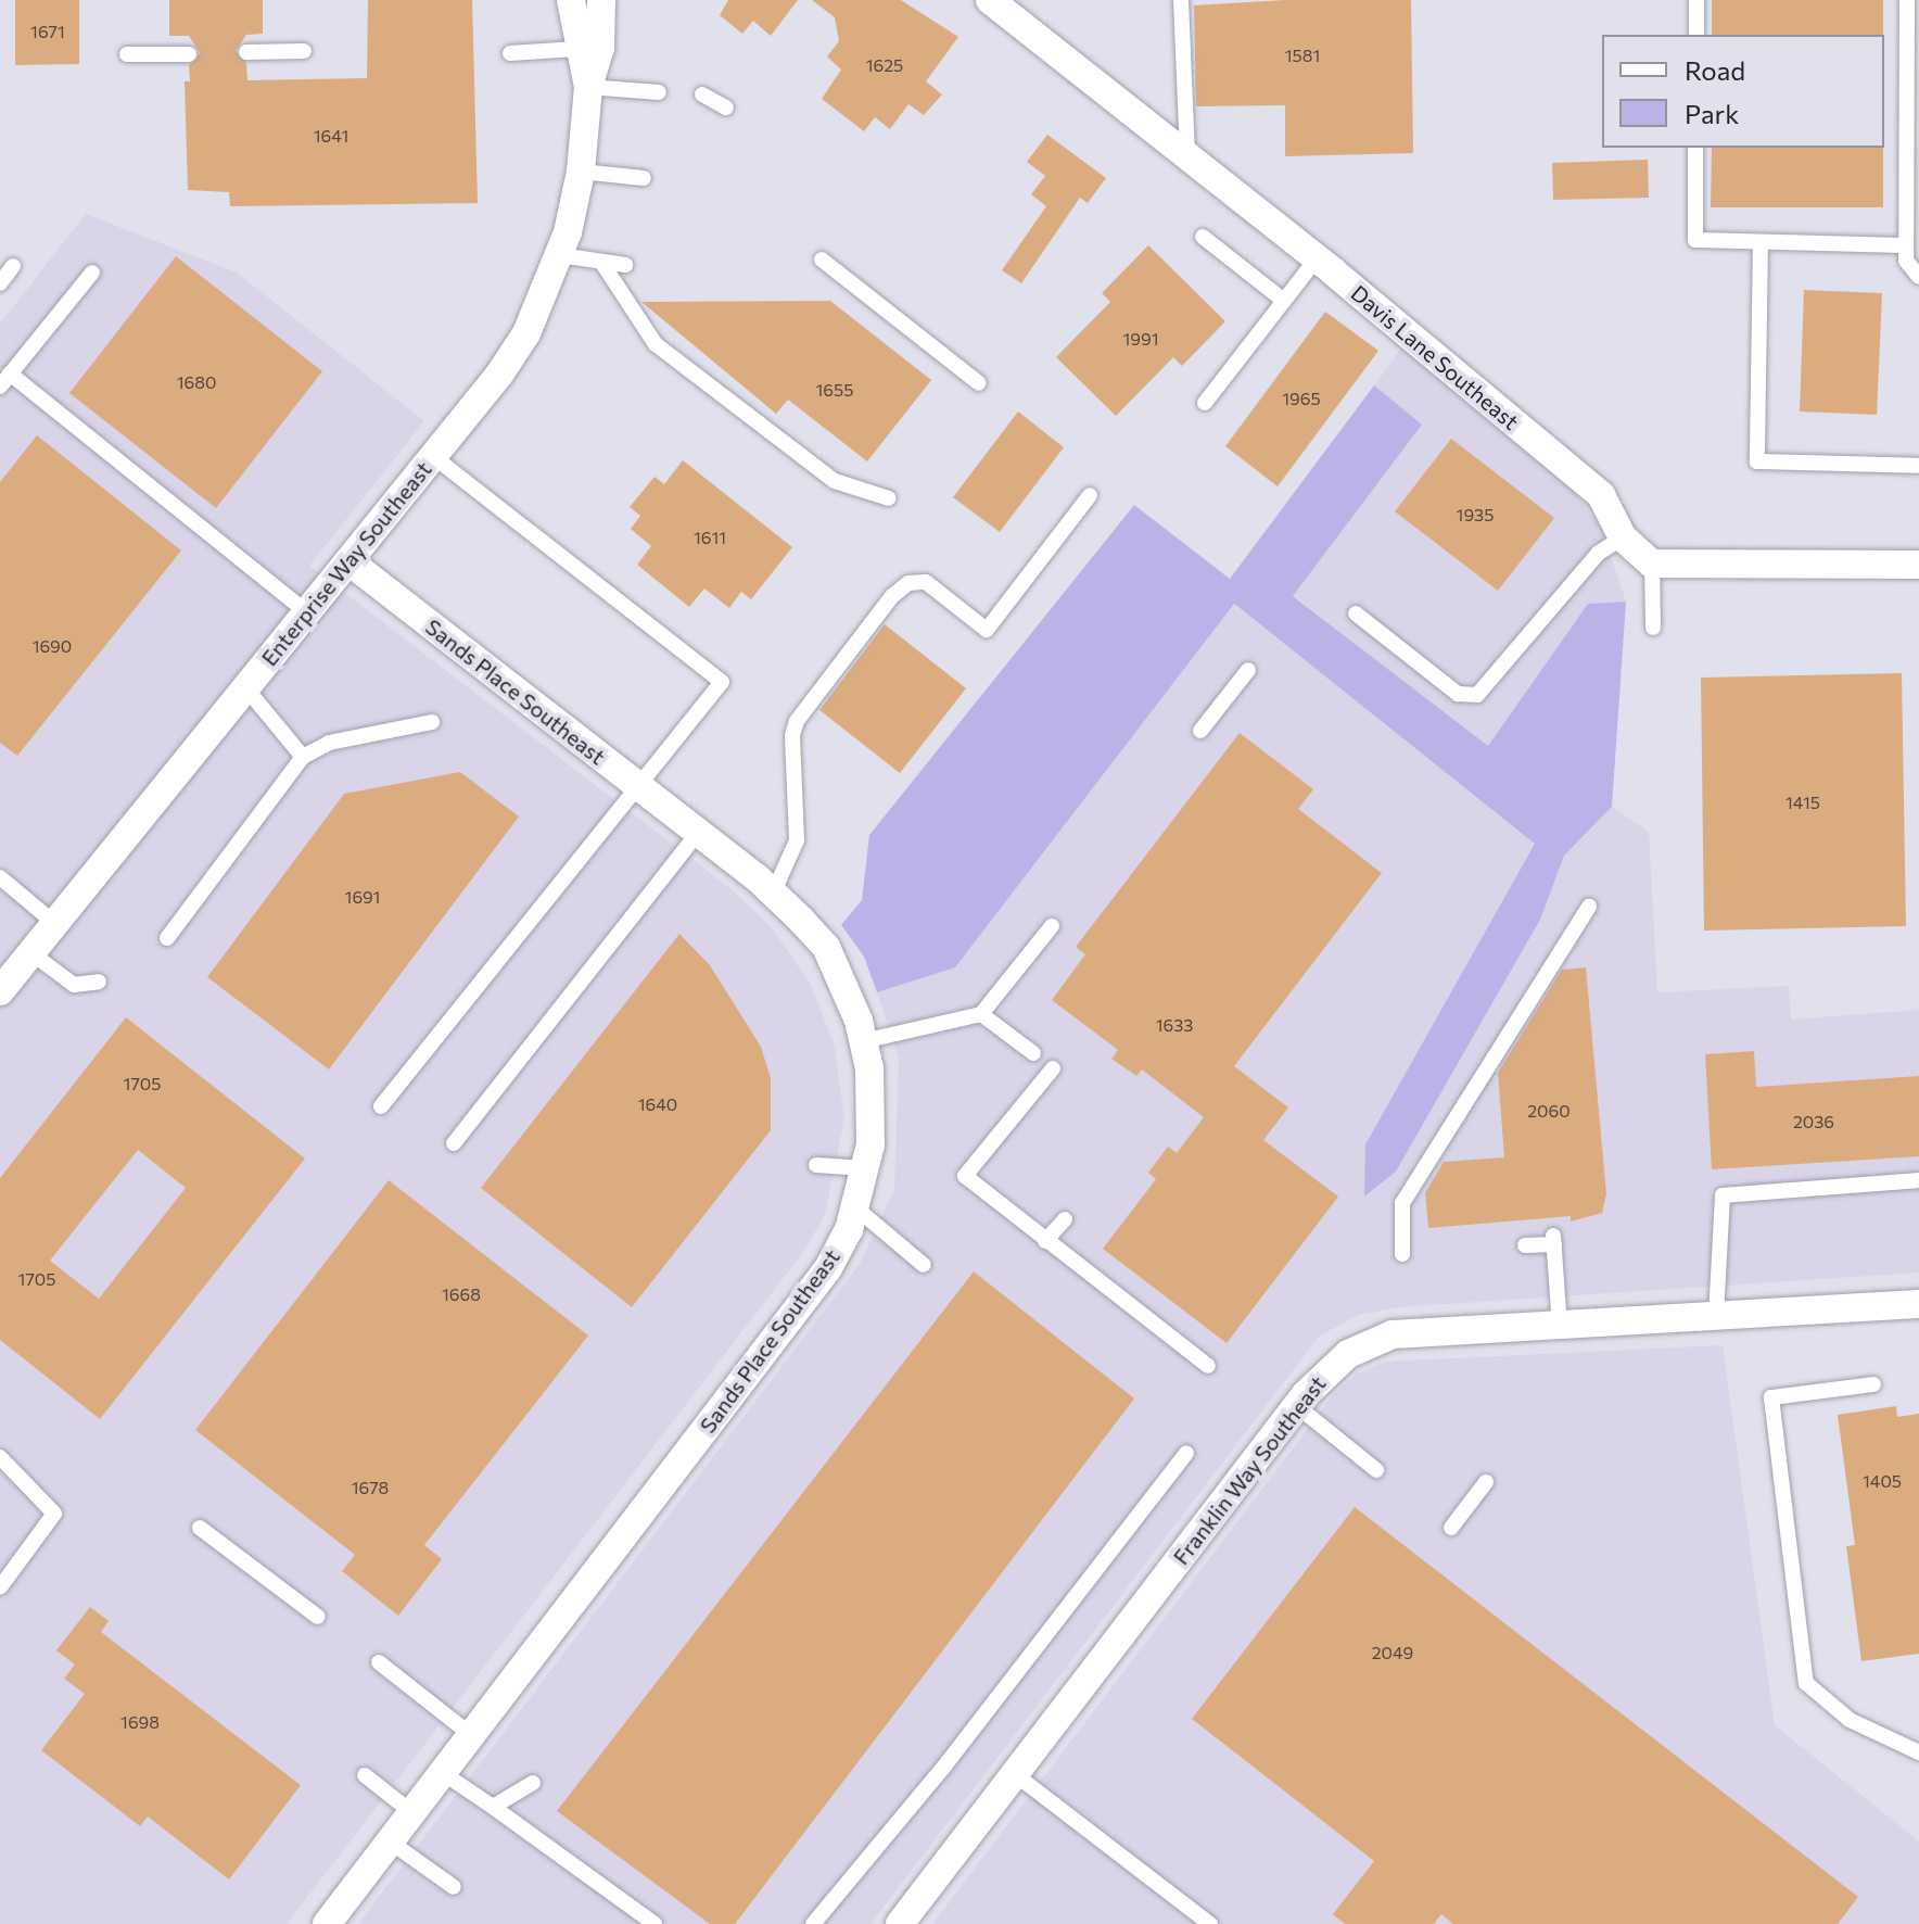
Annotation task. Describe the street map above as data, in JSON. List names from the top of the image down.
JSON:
{
  "streets": {
    "street": [
      "Davis Lane Southeast",
      "Enterprise Way Southeast",
      "Sands Place Southeast",
      "Franklin Way Southeast"
    ]
  },
  "crossings": [
    ["Enterprise Way Southeast", "Sands Place Southeast"]
  ],
  "house_numbers": [
    "1671",
    "1581",
    "1625",
    "1641",
    "1991",
    "1680",
    "1655",
    "1965",
    "1935",
    "1611",
    "1690",
    "1415",
    "1691",
    "1633",
    "1705",
    "1640",
    "2060",
    "2036",
    "1705",
    "1668",
    "1405",
    "1678",
    "2049",
    "1698"
  ],
  "legend": ["Road", "Park"]
}
